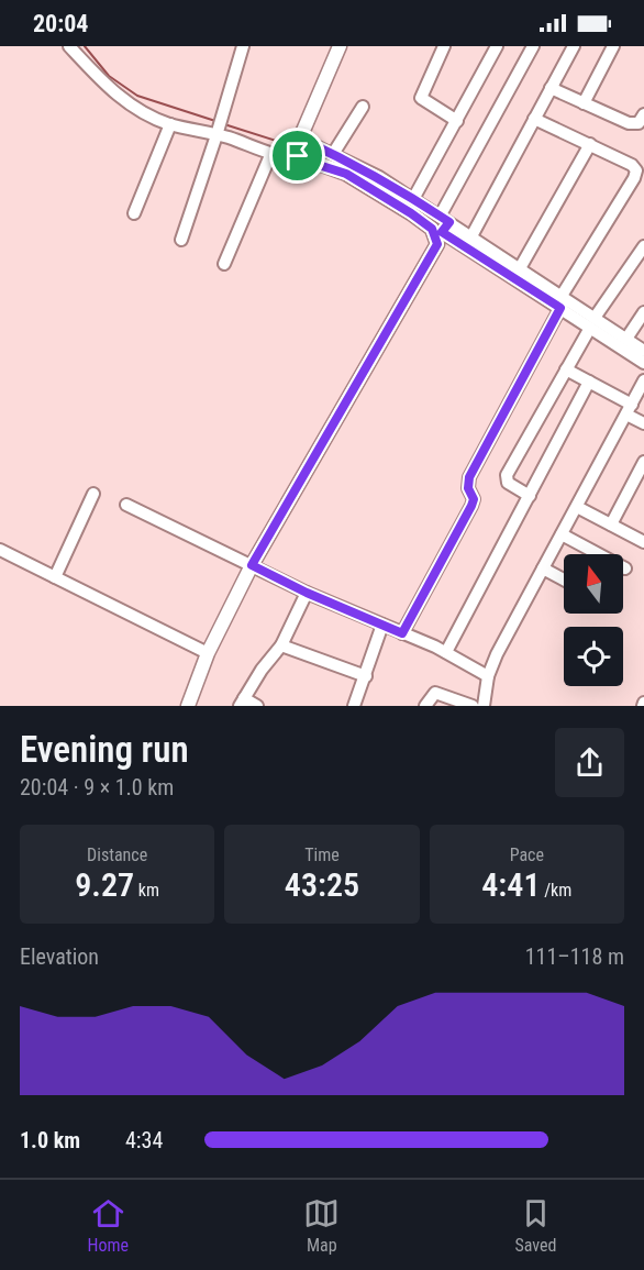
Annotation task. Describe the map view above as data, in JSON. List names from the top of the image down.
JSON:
{
  "north": "top",
  "page": {
    "status": "20:04",
    "heading": ["Evening run", "20:04 · 9 × 1.0 km"],
    "stats": [
      ["Distance", "9.27 km"],
      ["Time", "43:25"],
      ["Pace", "4:41 /km"]
    ],
    "chart": ["Elevation", "111–118 m"],
    "list": [
      {
        "name": "1.0 km",
        "note": "4:34"
      }
    ],
    "tabs": ["Home", "Map", "Saved"]
  }
}
